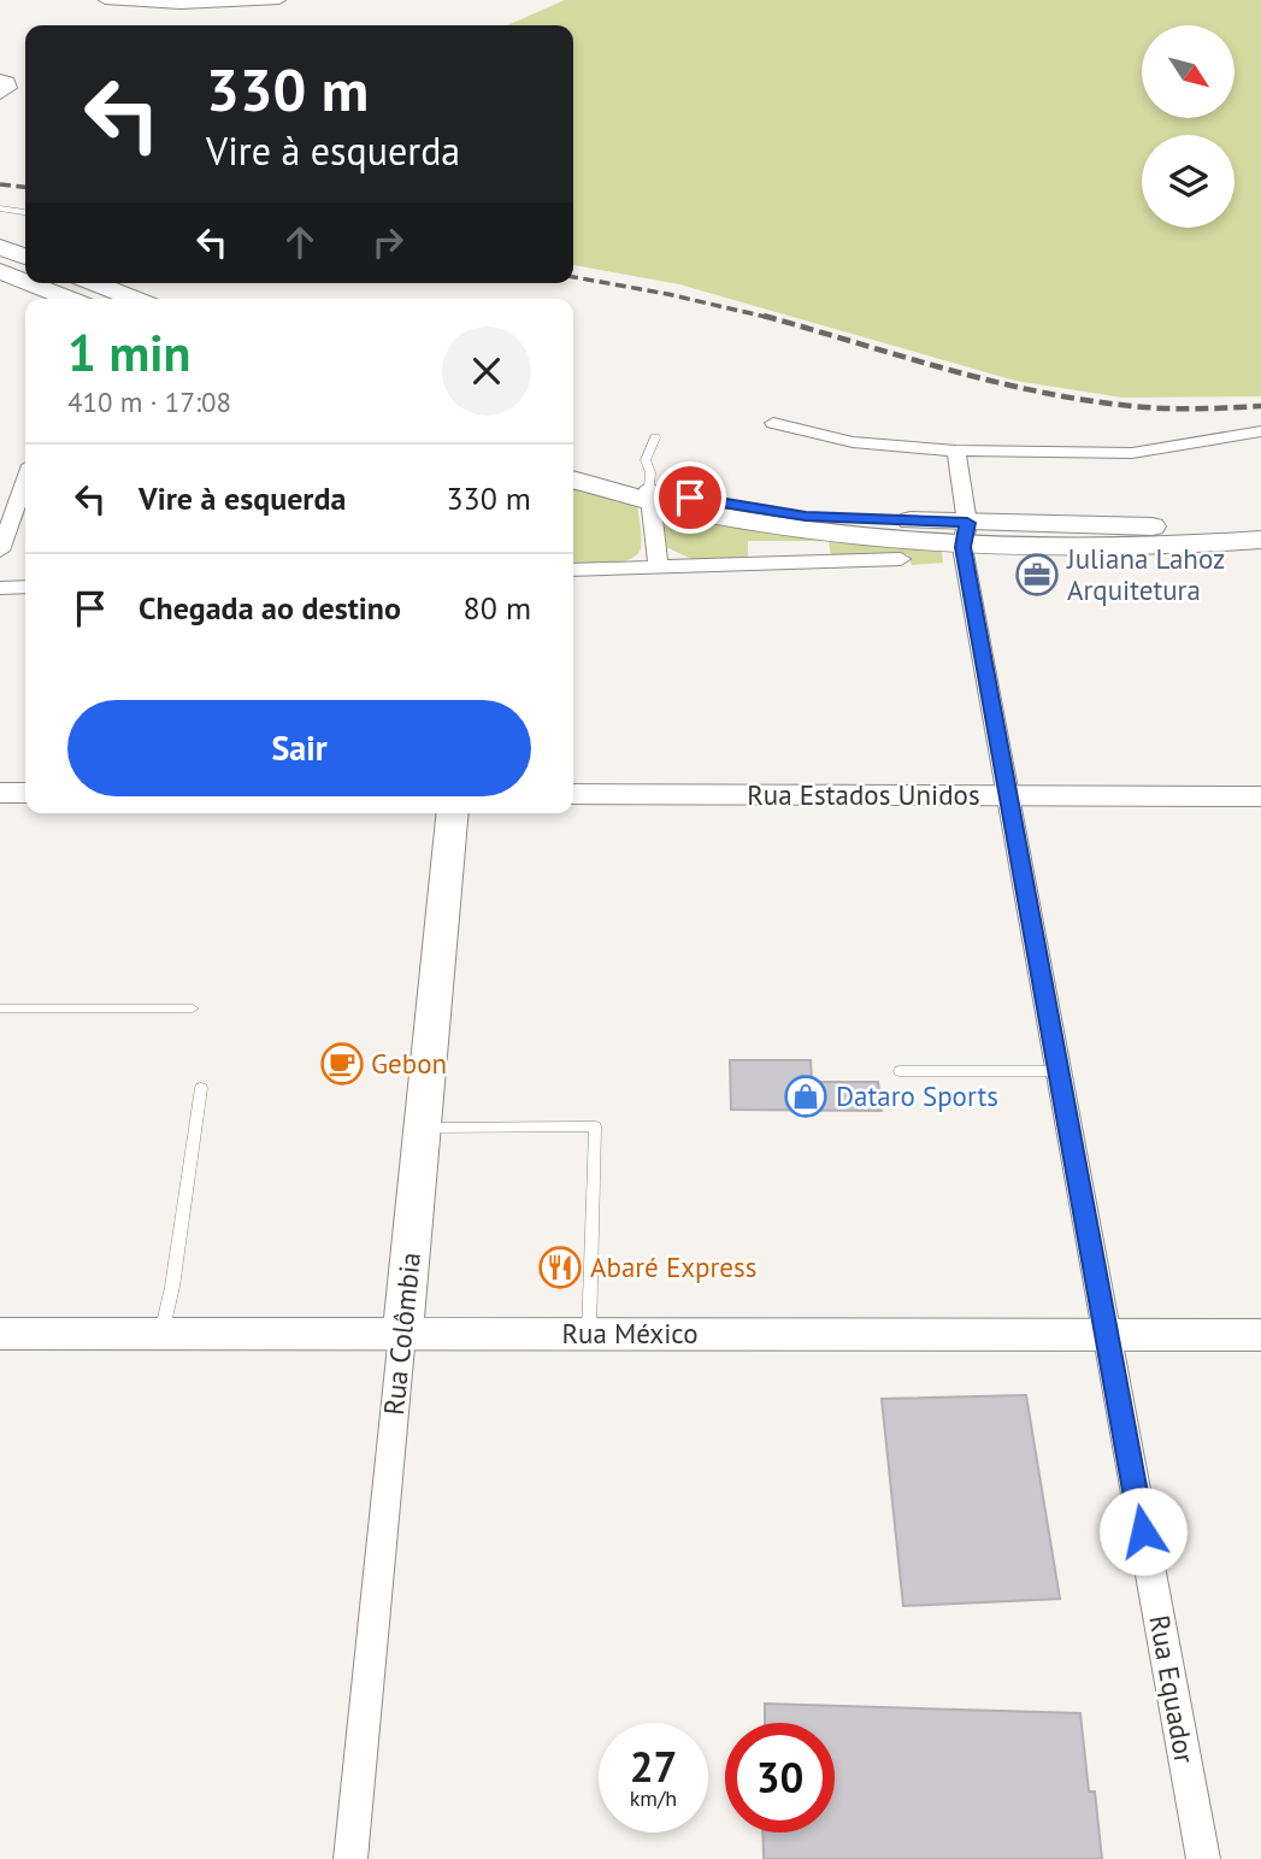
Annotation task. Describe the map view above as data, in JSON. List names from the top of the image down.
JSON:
{
  "streets": {
    "main road": ["Rua Estados Unidos", "Rua Colômbia", "Rua México"],
    "street": ["Rua Equador"]
  },
  "crossings": [
    ["Rua Estados Unidos", "Rua Equador"],
    ["Rua Colômbia", "Rua México"],
    ["Rua México", "Rua Equador"]
  ],
  "places": {
    "office": ["Juliana Lahoz Arquitetura"],
    "cafe": ["Gebon"],
    "shop": ["Dataro Sports"],
    "restaurant": ["Abaré Express"]
  },
  "north": "bottom right",
  "page": {
    "turn": ["330 m", "Vire à esquerda"],
    "heading": ["1 min", "410 m · 17:08"],
    "list": [
      {
        "name": "Vire à esquerda",
        "value": "330 m"
      },
      {
        "name": "Chegada ao destino",
        "value": "80 m"
      }
    ],
    "buttons": "Sair",
    "speed": "27 km/h",
    "limit": "30"
  }
}
